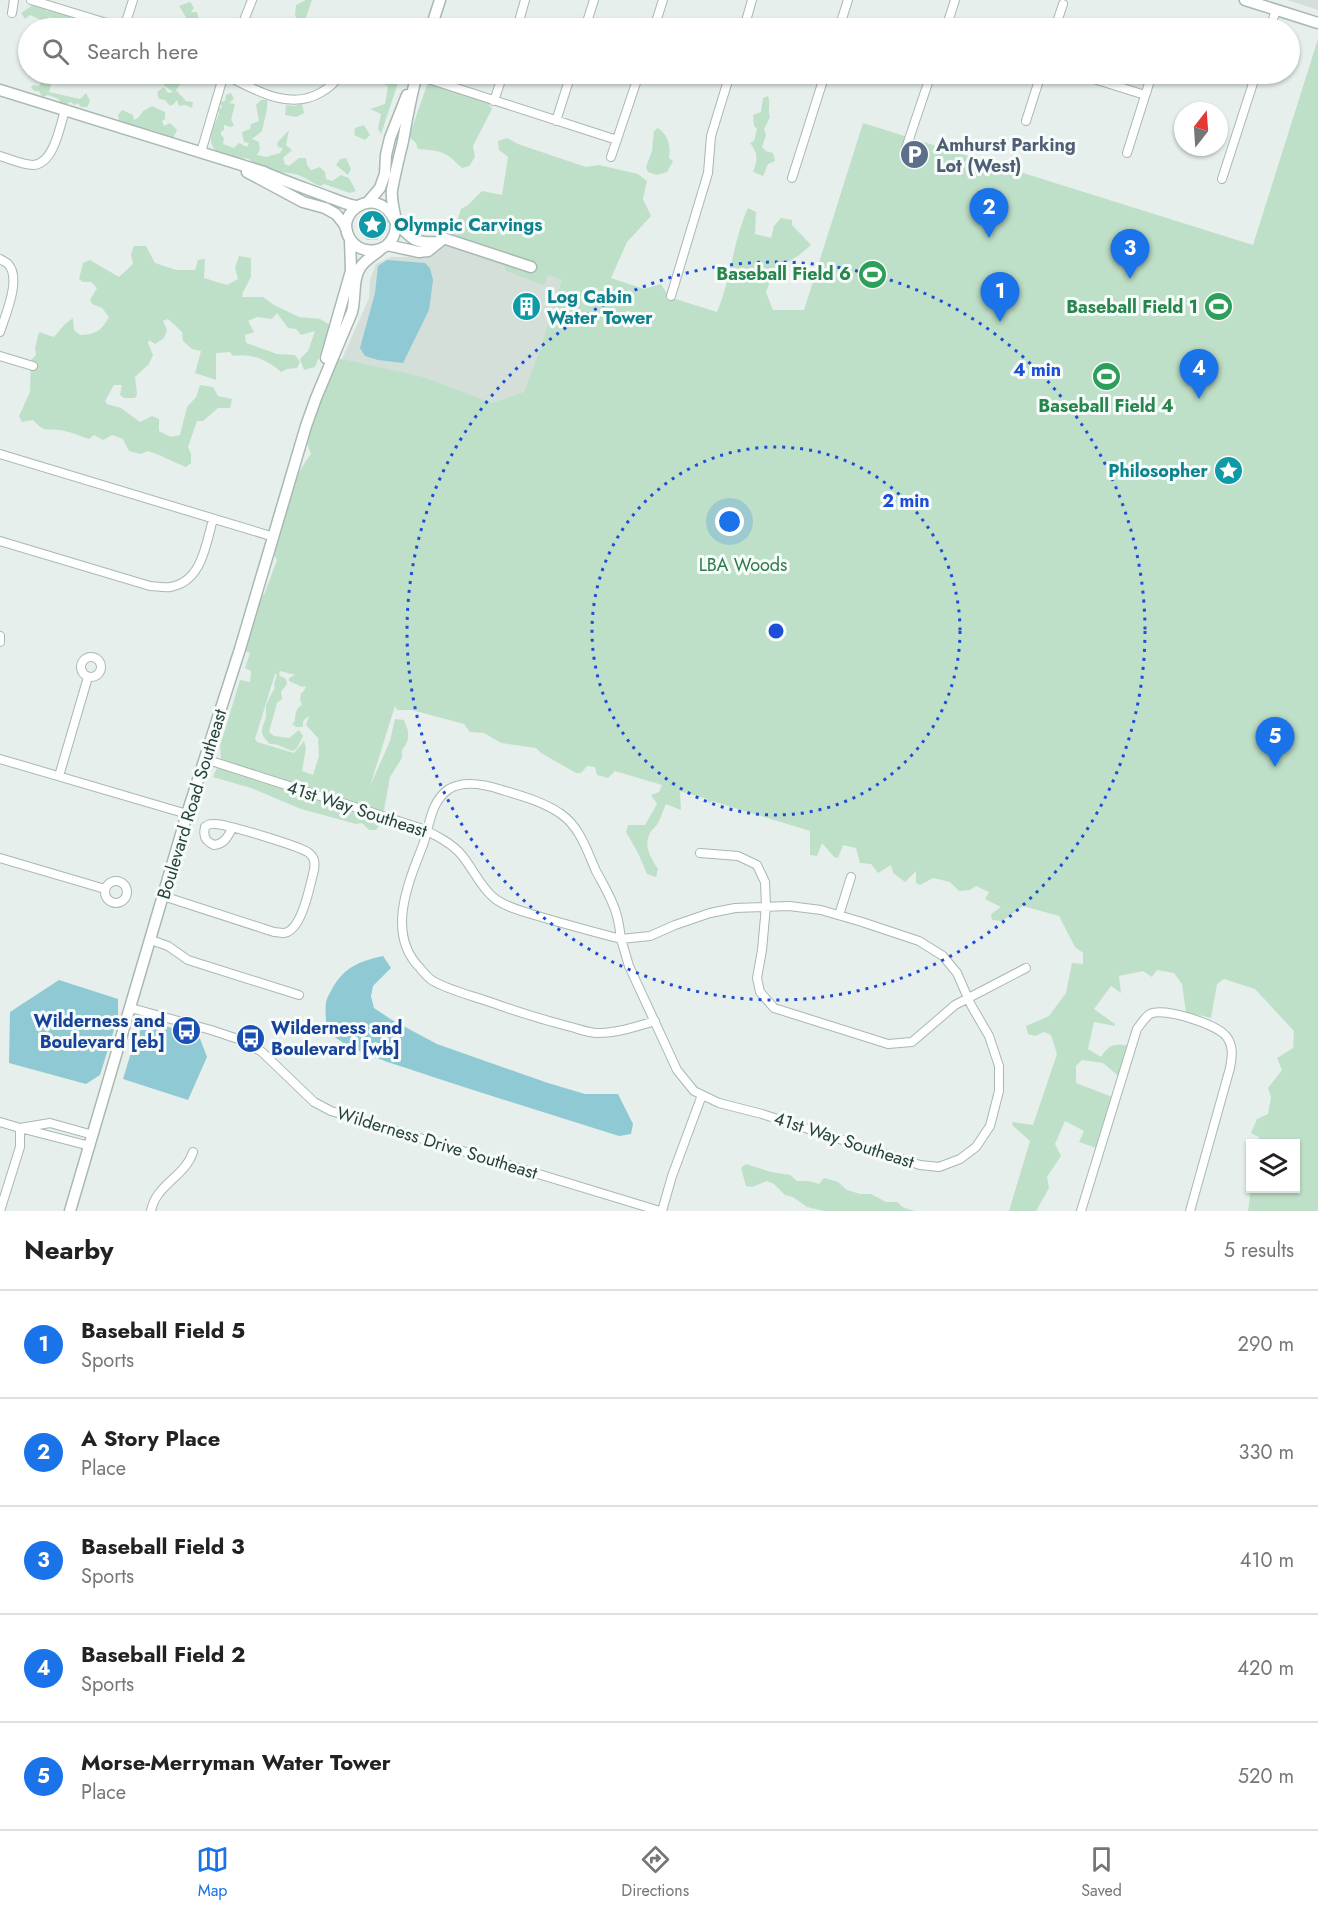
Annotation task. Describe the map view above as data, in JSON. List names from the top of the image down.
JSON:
{
  "streets": {
    "street": ["Boulevard Road Southeast", "41st Way Southeast", "Wilderness Drive Southeast"]
  },
  "crossings": [
    ["Boulevard Road Southeast", "41st Way Southeast"],
    ["Boulevard Road Southeast", "Wilderness Drive Southeast"]
  ],
  "parks": ["LBA Woods"],
  "places": {
    "parking": ["Amhurst Parking Lot (West)"],
    "place": ["Olympic Carvings", "Philosopher"],
    "sports": ["Baseball Field 6", "Baseball Field 1", "Baseball Field 4"],
    "building": ["Log Cabin Water Tower"],
    "bus stop": ["Wilderness and Boulevard [eb]", "Wilderness and Boulevard [wb]"]
  },
  "north": "top",
  "page": {
    "search": "Search here",
    "pins": [
      "2",
      "3",
      "1",
      "4",
      "5"
    ],
    "heading": ["Nearby", "5 results"],
    "list": [
      {
        "mark": "1",
        "name": "Baseball Field 5",
        "note": "Sports",
        "value": "290 m"
      },
      {
        "mark": "2",
        "name": "A Story Place",
        "note": "Place",
        "value": "330 m"
      },
      {
        "mark": "3",
        "name": "Baseball Field 3",
        "note": "Sports",
        "value": "410 m"
      },
      {
        "mark": "4",
        "name": "Baseball Field 2",
        "note": "Sports",
        "value": "420 m"
      },
      {
        "mark": "5",
        "name": "Morse-Merryman Water Tower",
        "note": "Place",
        "value": "520 m"
      }
    ],
    "nav": ["Map", "Directions", "Saved"]
  },
  "rings": ["4 min", "2 min"]
}
